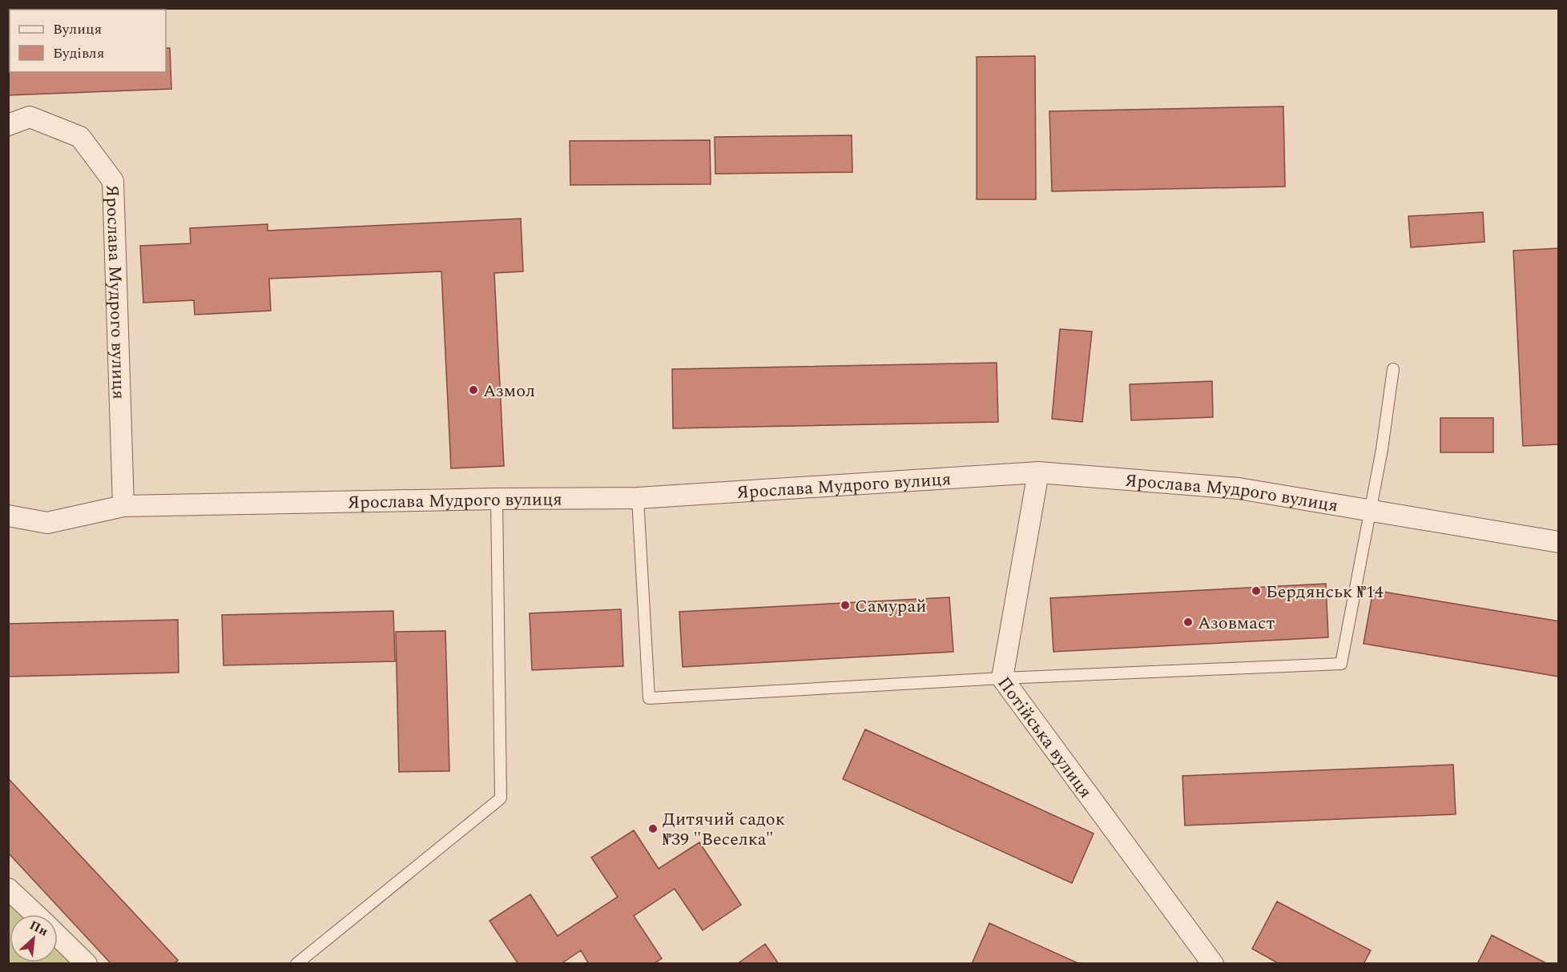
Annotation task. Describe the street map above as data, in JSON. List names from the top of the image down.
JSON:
{
  "streets": {
    "street": ["Ярослава Мудрого вулиця", "Потійська вулиця"]
  },
  "crossings": [
    ["Ярослава Мудрого вулиця", "Потійська вулиця"]
  ],
  "places": [
    "Азмол",
    "Бердянськ №14",
    "Самурай",
    "Азовмаст",
    "Дитячий садок №39 \"Веселка\""
  ],
  "legend": ["Вулиця", "Будівля"],
  "north": "top right"
}
